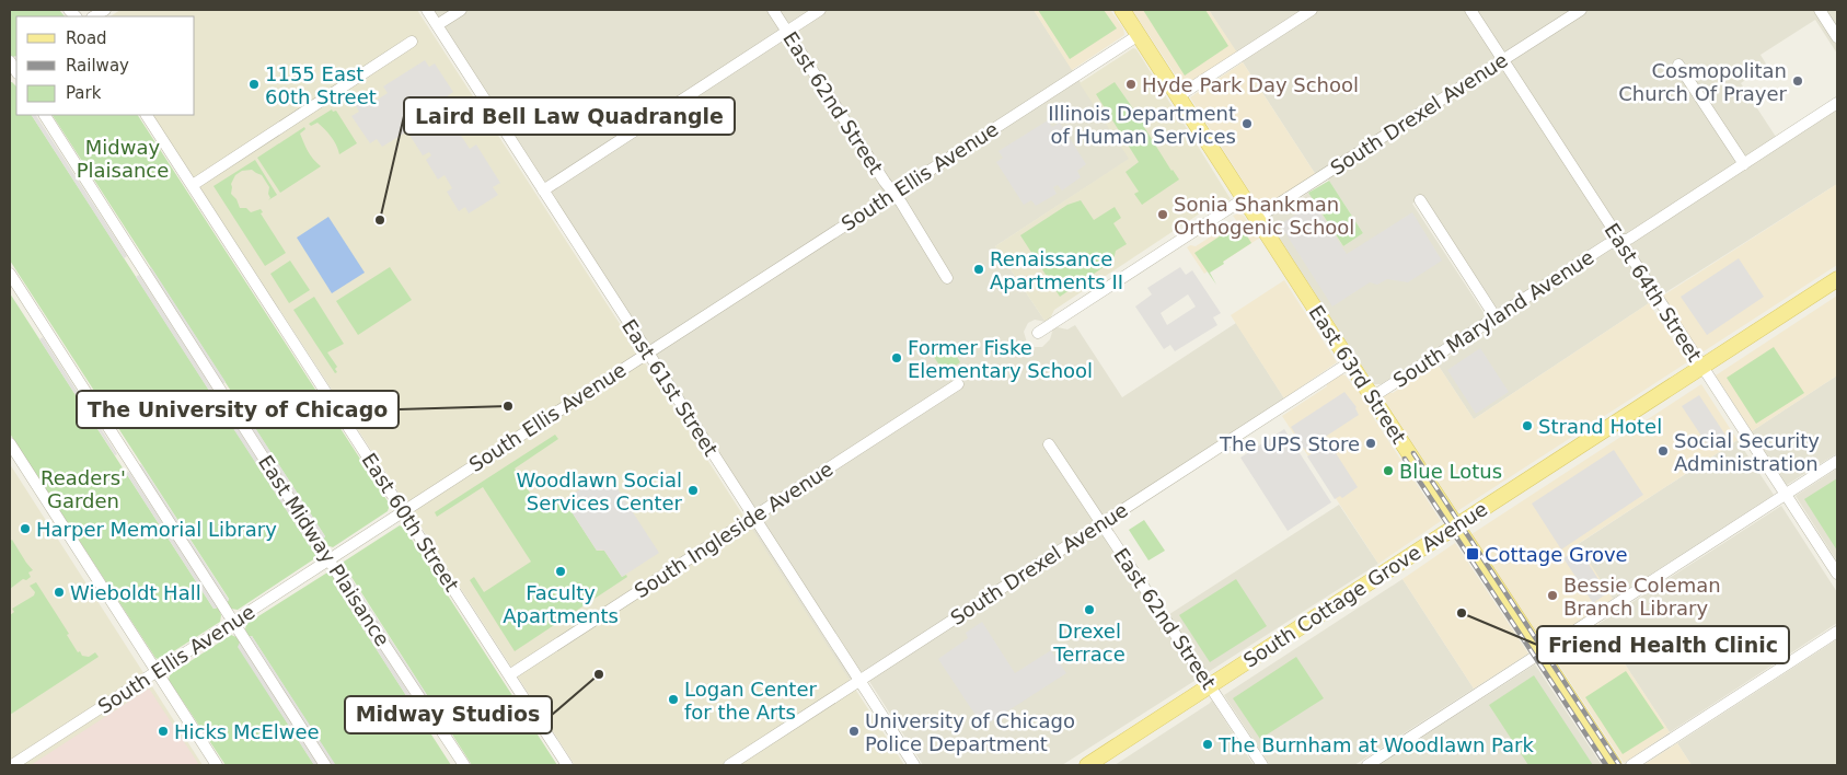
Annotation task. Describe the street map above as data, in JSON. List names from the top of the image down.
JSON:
{
  "streets": {
    "main road": ["East 63rd Street", "South Cottage Grove Avenue"],
    "street": [
      "East 62nd Street",
      "South Drexel Avenue",
      "South Ellis Avenue",
      "East 64th Street",
      "South Maryland Avenue",
      "East 61st Street",
      "East 60th Street",
      "South Ingleside Avenue",
      "East Midway Plaisance"
    ]
  },
  "crossings": [
    ["East 62nd Street", "South Drexel Avenue"],
    ["East 62nd Street", "South Ellis Avenue"],
    ["East 62nd Street", "South Cottage Grove Avenue"],
    ["South Drexel Avenue", "East 64th Street"],
    ["South Drexel Avenue", "East 63rd Street"],
    ["South Drexel Avenue", "East 61st Street"],
    ["South Ellis Avenue", "East 63rd Street"],
    ["South Ellis Avenue", "East 61st Street"],
    ["South Ellis Avenue", "East 60th Street"],
    ["South Ellis Avenue", "East Midway Plaisance"],
    ["East 64th Street", "South Maryland Avenue"],
    ["East 64th Street", "South Cottage Grove Avenue"],
    ["South Maryland Avenue", "East 63rd Street"],
    ["East 63rd Street", "South Cottage Grove Avenue"],
    ["East 61st Street", "South Ingleside Avenue"],
    ["East 60th Street", "South Ingleside Avenue"]
  ],
  "parks": ["Midway Plaisance", "Readers' Garden"],
  "places": {
    "other": [
      "Cosmopolitan Church Of Prayer",
      "1155 East 60th Street",
      "Hyde Park Day School",
      "Illinois Department of Human Services",
      "Sonia Shankman Orthogenic School",
      "Laird Bell Law Quadrangle",
      "Renaissance Apartments II",
      "Former Fiske Elementary School",
      "The University of Chicago",
      "Strand Hotel",
      "The UPS Store",
      "Social Security Administration",
      "Blue Lotus",
      "Woodlawn Social Services Center",
      "Harper Memorial Library",
      "Faculty Apartments",
      "Wieboldt Hall",
      "Bessie Coleman Branch Library",
      "Drexel Terrace",
      "Friend Health Clinic",
      "Midway Studios",
      "Logan Center for the Arts",
      "Hicks McElwee",
      "University of Chicago Police Department",
      "The Burnham at Woodlawn Park"
    ],
    "transit": ["Cottage Grove"]
  },
  "legend": ["Road", "Railway", "Park"]
}
